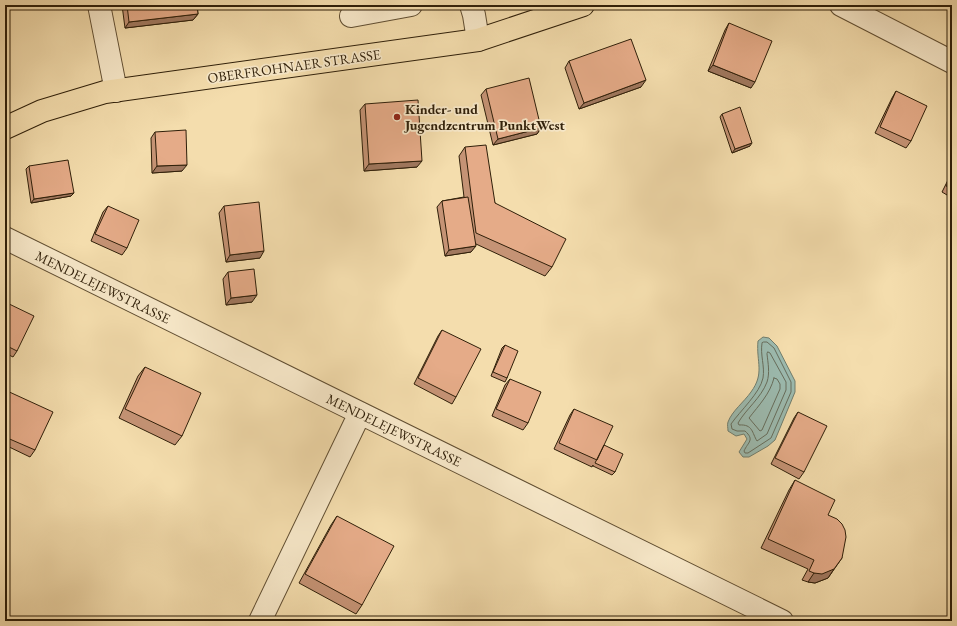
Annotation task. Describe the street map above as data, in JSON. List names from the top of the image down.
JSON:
{
  "streets": {
    "main road": ["OBERFROHNAER STRASSE"],
    "street": ["MENDELEJEWSTRASSE"]
  },
  "places": ["Kinder- und Jugendzentrum PunktWest"]
}
